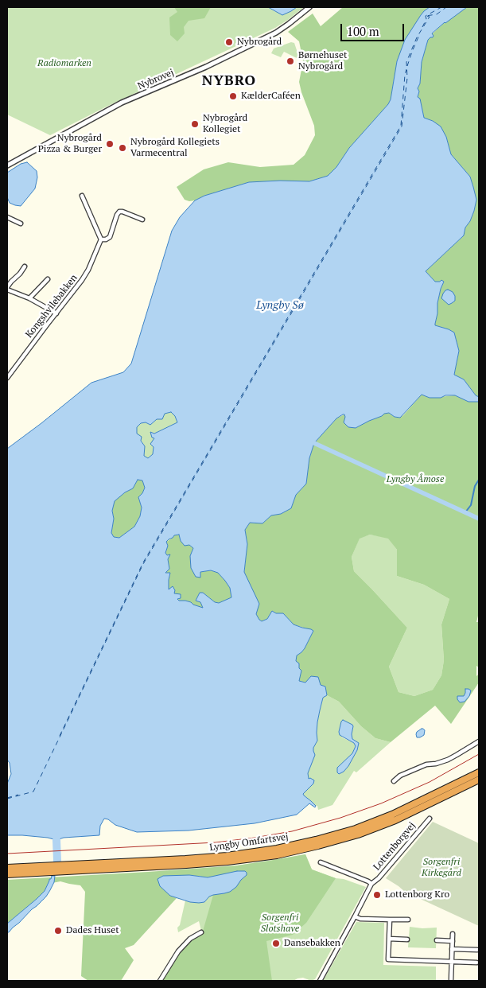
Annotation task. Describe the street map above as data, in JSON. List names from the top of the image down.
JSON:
{
  "streets": {
    "highway": ["Lyngby Omfartsvej"],
    "street": ["Nybrovej", "Kongshvilebakken", "Lottenborgvej"]
  },
  "districts": ["NYBRO"],
  "water": ["Lyngby Sø"],
  "parks": [
    "Radiomarken",
    "Lyngby Åmose",
    "Sorgenfri Kirkegård",
    "Sorgenfri Slotshave"
  ],
  "places": [
    "Nybrogård",
    "Børnehuset Nybrogård",
    "KælderCaféen",
    "Nybrogård Kollegiet",
    "Nybrogård Pizza & Burger",
    "Nybrogård Kollegiets Varmecentral",
    "Lottenborg Kro",
    "Dades Huset",
    "Dansebakken"
  ],
  "scale_bar": "100 m"
}
